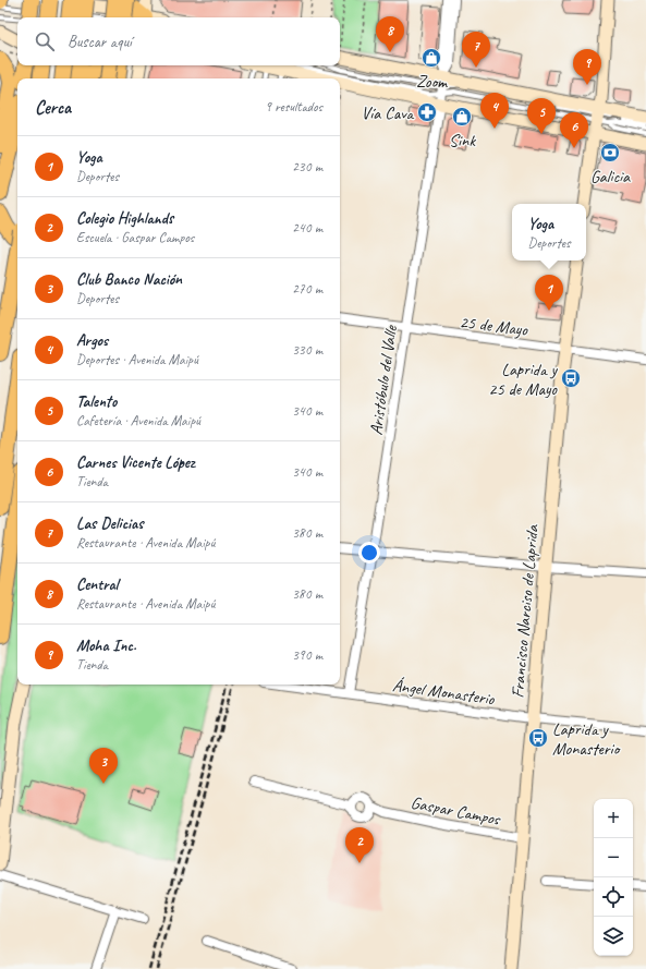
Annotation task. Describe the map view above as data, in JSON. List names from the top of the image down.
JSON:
{
  "streets": {
    "street": [
      "25 de Mayo",
      "Aristóbulo del Valle",
      "Francisco Narciso de Laprida",
      "Ángel Monasterio",
      "Gaspar Campos"
    ]
  },
  "crossings": [
    ["25 de Mayo", "Aristóbulo del Valle"],
    ["25 de Mayo", "Francisco Narciso de Laprida"],
    ["Aristóbulo del Valle", "Ángel Monasterio"],
    ["Francisco Narciso de Laprida", "Ángel Monasterio"],
    ["Francisco Narciso de Laprida", "Gaspar Campos"]
  ],
  "places": {
    "shop": ["Zoom", "Sink"],
    "pharmacy": ["Vía Cava"],
    "bank": ["Galicia"],
    "bus stop": ["Laprida y 25 de Mayo", "Laprida y Monasterio"]
  },
  "page": {
    "pins": [
      "8",
      "7",
      "9",
      "4",
      "5",
      "6",
      "1",
      "3",
      "2"
    ],
    "search": "Buscar aquí",
    "heading": ["Cerca", "9 resultados"],
    "list": [
      {
        "mark": "1",
        "name": "Yoga",
        "note": "Deportes",
        "value": "230 m"
      },
      {
        "mark": "2",
        "name": "Colegio Highlands",
        "note": "Escuela · Gaspar Campos",
        "value": "240 m"
      },
      {
        "mark": "3",
        "name": "Club Banco Nación",
        "note": "Deportes",
        "value": "270 m"
      },
      {
        "mark": "4",
        "name": "Argos",
        "note": "Deportes · Avenida Maipú",
        "value": "330 m"
      },
      {
        "mark": "5",
        "name": "Talento",
        "note": "Cafetería · Avenida Maipú",
        "value": "340 m"
      },
      {
        "mark": "6",
        "name": "Carnes Vicente López",
        "note": "Tienda",
        "value": "340 m"
      },
      {
        "mark": "7",
        "name": "Las Delicias",
        "note": "Restaurante · Avenida Maipú",
        "value": "380 m"
      },
      {
        "mark": "8",
        "name": "Central",
        "note": "Restaurante · Avenida Maipú",
        "value": "380 m"
      },
      {
        "mark": "9",
        "name": "Moha Inc.",
        "note": "Tienda",
        "value": "390 m"
      }
    ],
    "popup": ["Yoga", "Deportes"],
    "map_buttons": ["+", "−"]
  }
}
